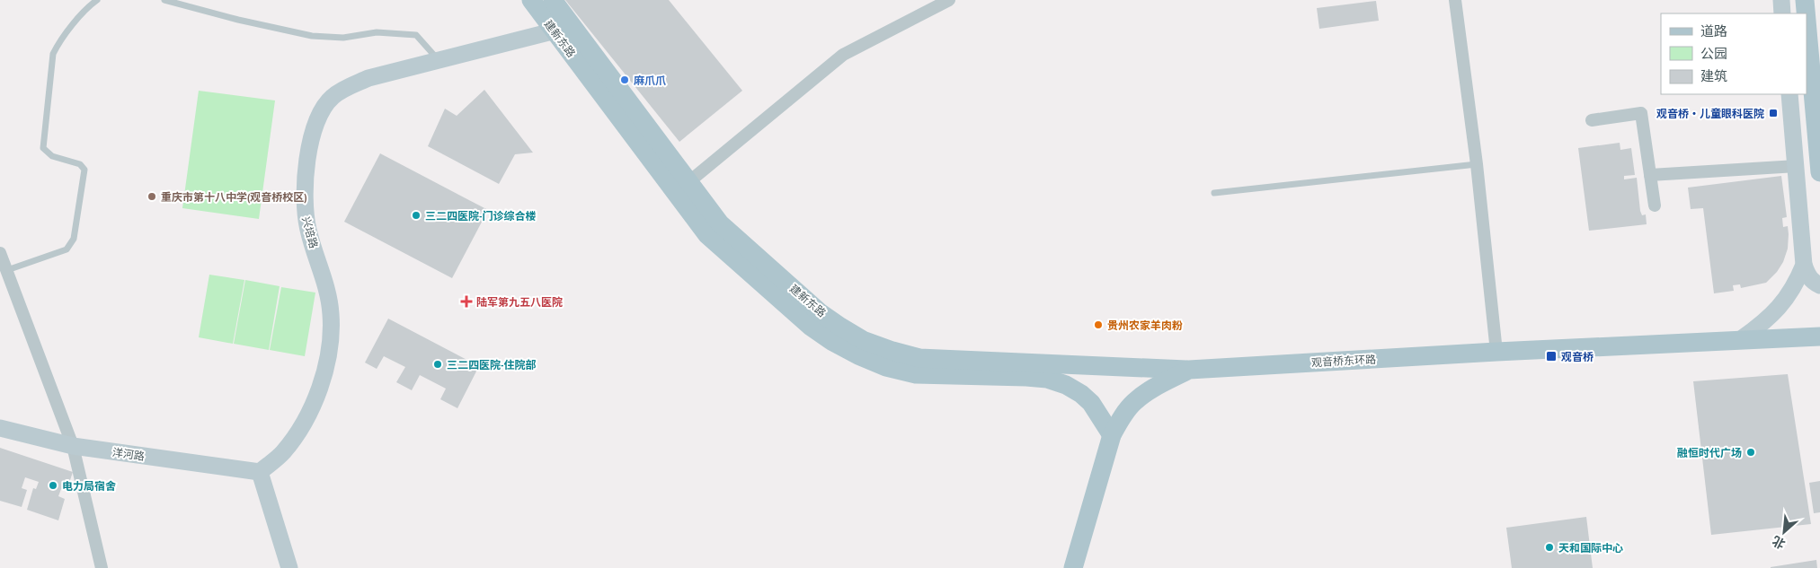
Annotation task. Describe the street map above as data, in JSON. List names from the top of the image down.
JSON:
{
  "streets": {
    "main road": ["建新东路", "观音桥东环路"],
    "street": ["兴培路", "洋河路"]
  },
  "crossings": [
    ["建新东路", "兴培路"],
    ["建新东路", "观音桥东环路"],
    ["兴培路", "洋河路"]
  ],
  "places": {
    "other": [
      "麻爪爪",
      "重庆市第十八中学(观音桥校区)",
      "三二四医院-门诊综合楼",
      "贵州农家羊肉粉",
      "三二四医院-住院部",
      "融恒时代广场",
      "电力局宿舍",
      "天和国际中心"
    ],
    "transit": ["观音桥‧儿童眼科医院", "观音桥"],
    "health": ["陆军第九五八医院"]
  },
  "legend": ["道路", "公园", "建筑"],
  "north": "bottom left"
}
